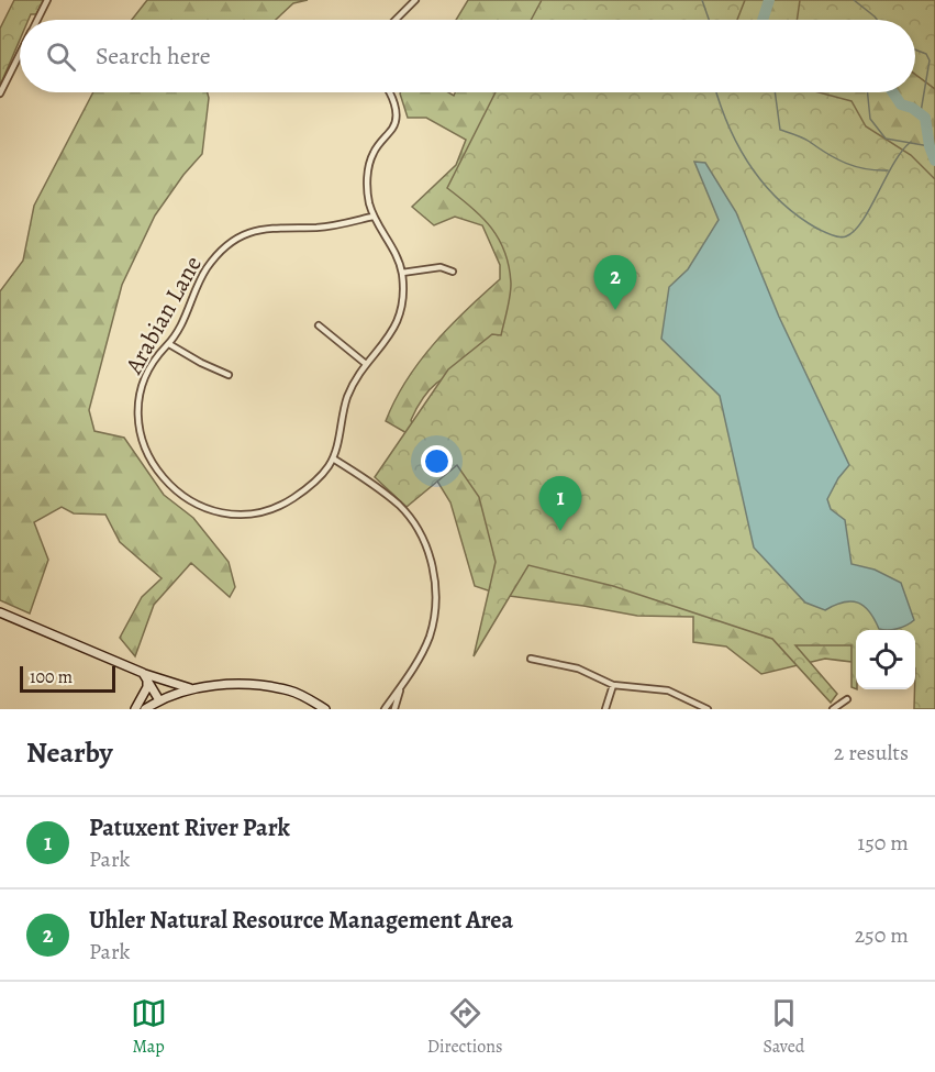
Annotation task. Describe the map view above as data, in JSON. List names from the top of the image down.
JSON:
{
  "streets": {
    "street": ["Arabian Lane"]
  },
  "scale_bar": "100 m",
  "page": {
    "search": "Search here",
    "pins": ["2", "1"],
    "scale": "100 m",
    "heading": ["Nearby", "2 results"],
    "list": [
      {
        "mark": "1",
        "name": "Patuxent River Park",
        "note": "Park",
        "value": "150 m"
      },
      {
        "mark": "2",
        "name": "Uhler Natural Resource Management Area",
        "note": "Park",
        "value": "250 m"
      }
    ],
    "nav": ["Map", "Directions", "Saved"]
  }
}
